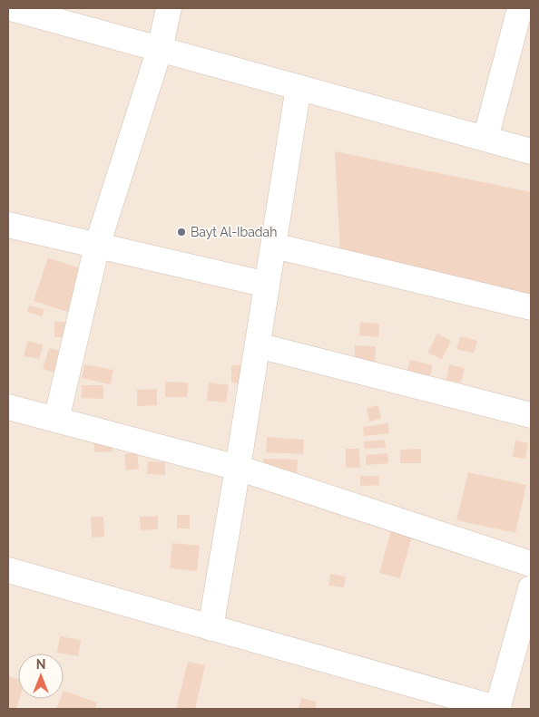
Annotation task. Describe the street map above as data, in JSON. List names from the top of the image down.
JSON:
{
  "places": ["Bayt Al-Ibadah"],
  "north": "top"
}
